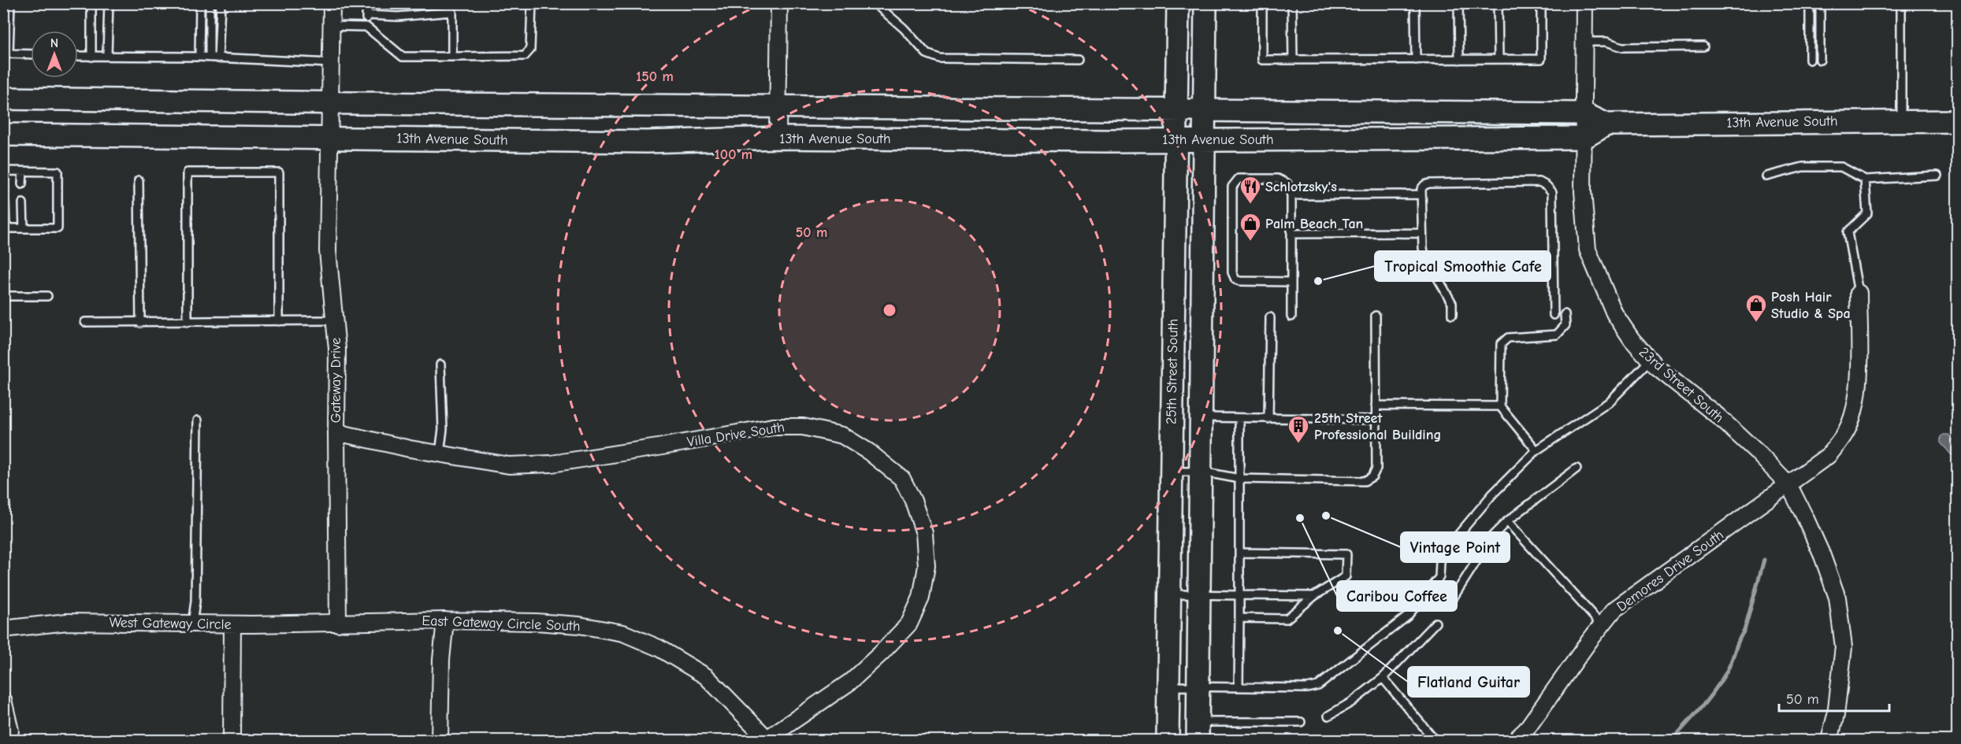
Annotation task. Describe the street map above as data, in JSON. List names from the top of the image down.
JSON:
{
  "streets": {
    "main road": ["13th Avenue South", "25th Street South"],
    "street": [
      "Gateway Drive",
      "23rd Street South",
      "Villa Drive South",
      "Demores Drive South",
      "West Gateway Circle",
      "East Gateway Circle South"
    ]
  },
  "crossings": [
    ["13th Avenue South", "25th Street South"],
    ["13th Avenue South", "Gateway Drive"],
    ["13th Avenue South", "23rd Street South"],
    ["Gateway Drive", "Villa Drive South"],
    ["Gateway Drive", "West Gateway Circle"],
    ["Gateway Drive", "East Gateway Circle South"],
    ["23rd Street South", "Demores Drive South"],
    ["Villa Drive South", "East Gateway Circle South"],
    ["West Gateway Circle", "East Gateway Circle South"]
  ],
  "places": {
    "restaurant": ["Schlotzsky's"],
    "shop": ["Palm Beach Tan", "Posh Hair Studio & Spa"],
    "other": [
      "Tropical Smoothie Cafe",
      "Vintage Point",
      "Caribou Coffee",
      "Flatland Guitar"
    ],
    "building": ["25th Street Professional Building"]
  },
  "scale_bar": "50 m",
  "north": "top",
  "rings": ["150 m", "100 m", "50 m"]
}
